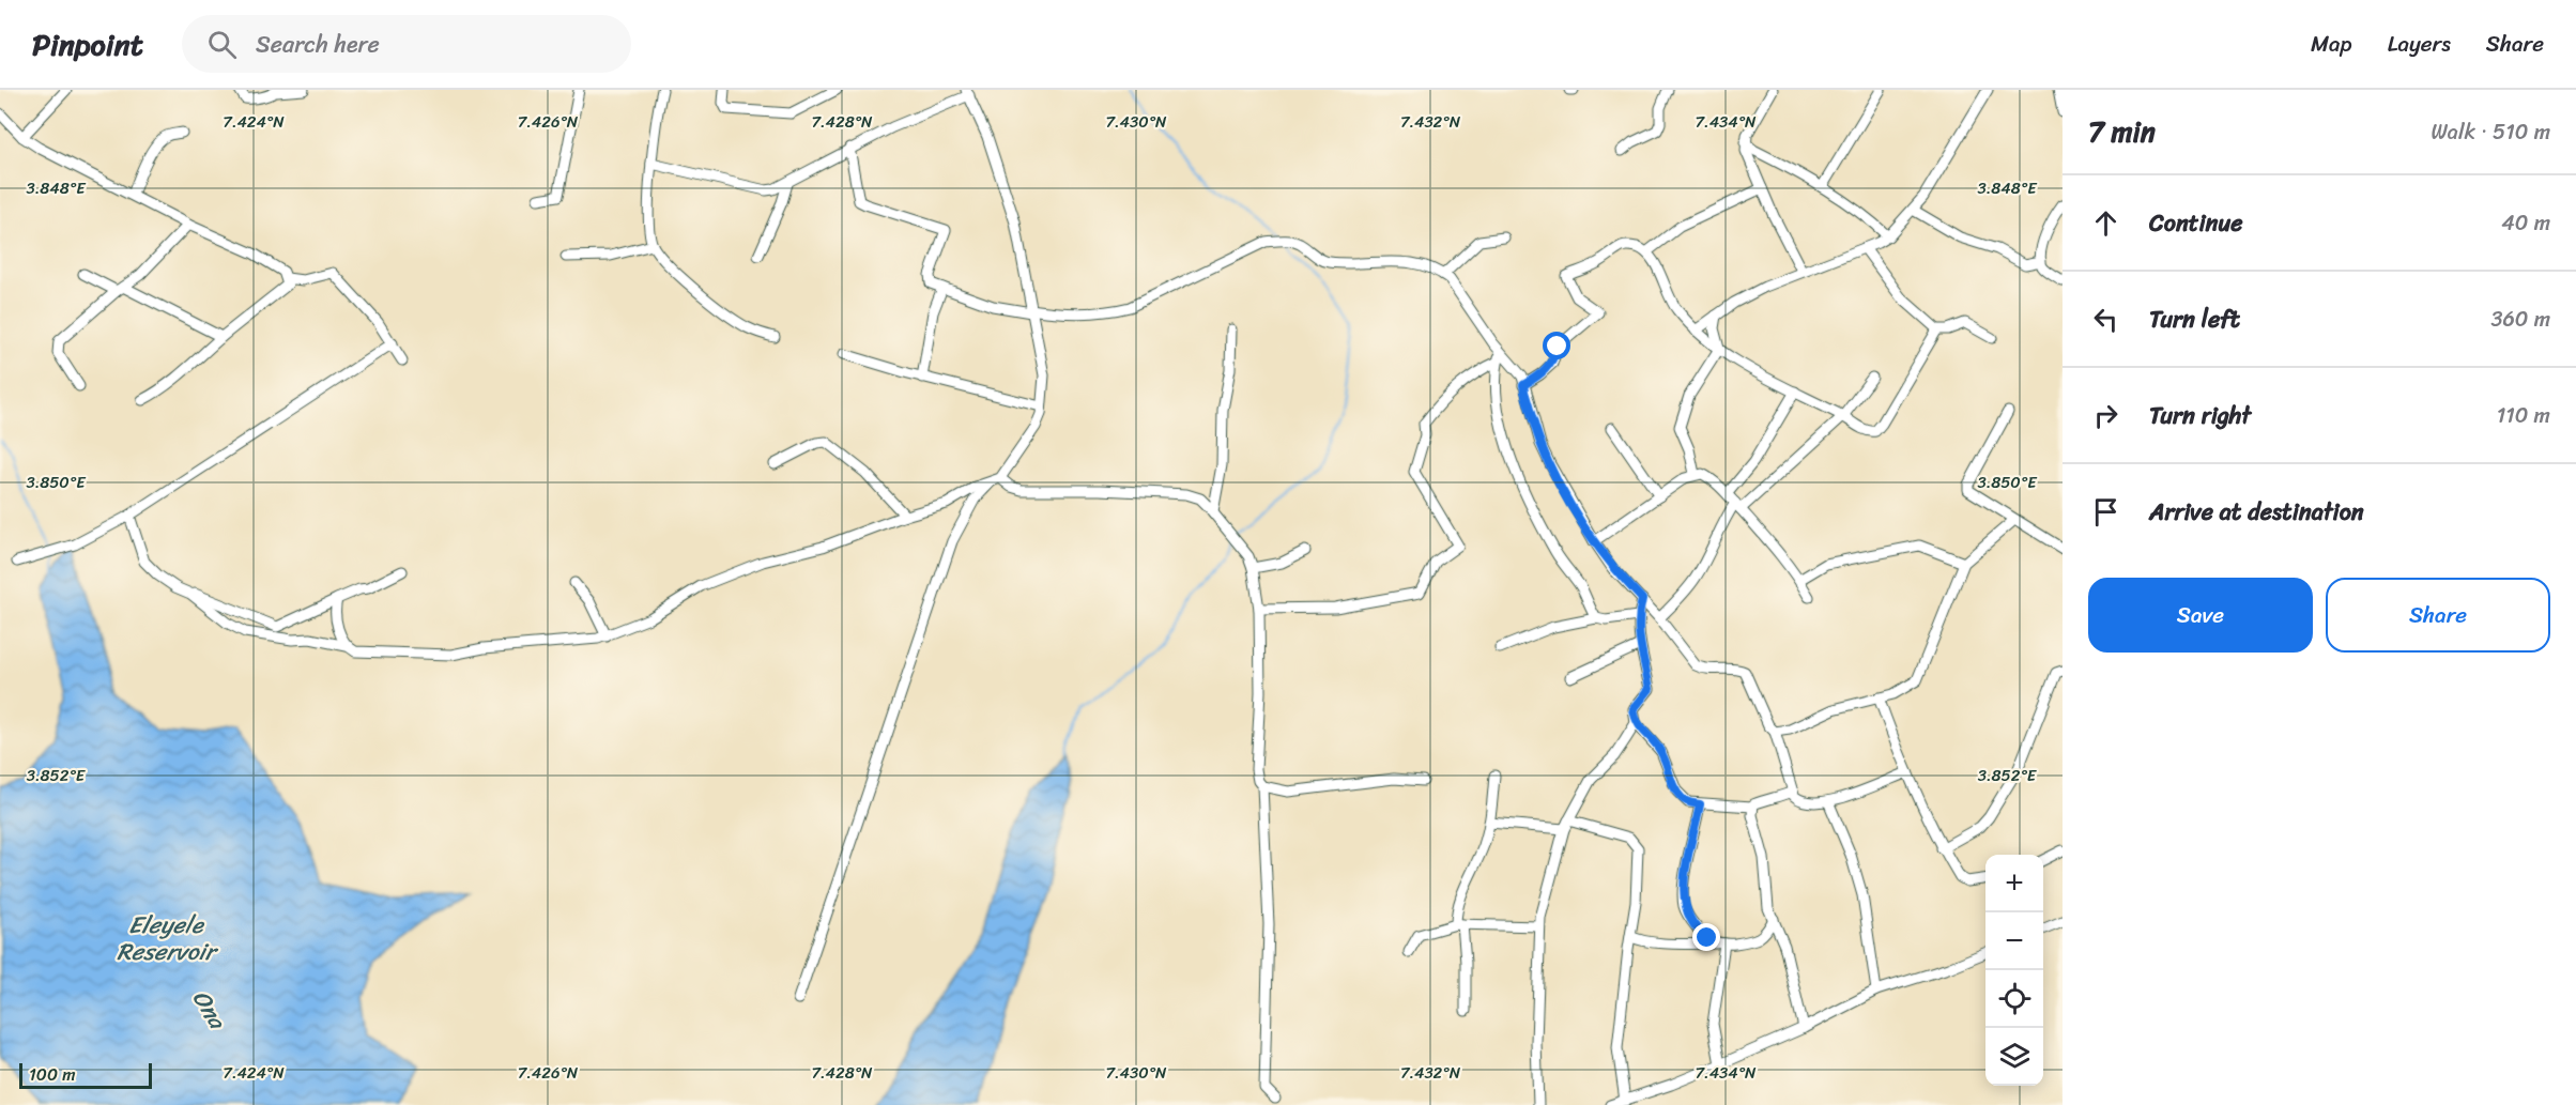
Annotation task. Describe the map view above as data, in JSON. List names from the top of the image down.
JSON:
{
  "water": ["Eleyele Reservoir", "Ona"],
  "scale_bar": "100 m",
  "page": {
    "header": "Pinpoint",
    "search": "Search here",
    "nav": ["Map", "Layers", "Share"],
    "heading": ["7 min", "Walk · 510 m"],
    "list": [
      ["Continue", "40 m"],
      ["Turn left", "360 m"],
      ["Turn right", "110 m"],
      "Arrive at destination"
    ],
    "buttons": ["Save", "Share"],
    "map_buttons": ["+", "−"],
    "scale": "100 m"
  },
  "coordinates": [
    "7.424°N",
    "7.426°N",
    "7.428°N",
    "7.430°N",
    "7.432°N",
    "7.434°N",
    "3.848°E",
    "3.850°E",
    "3.852°E"
  ]
}
